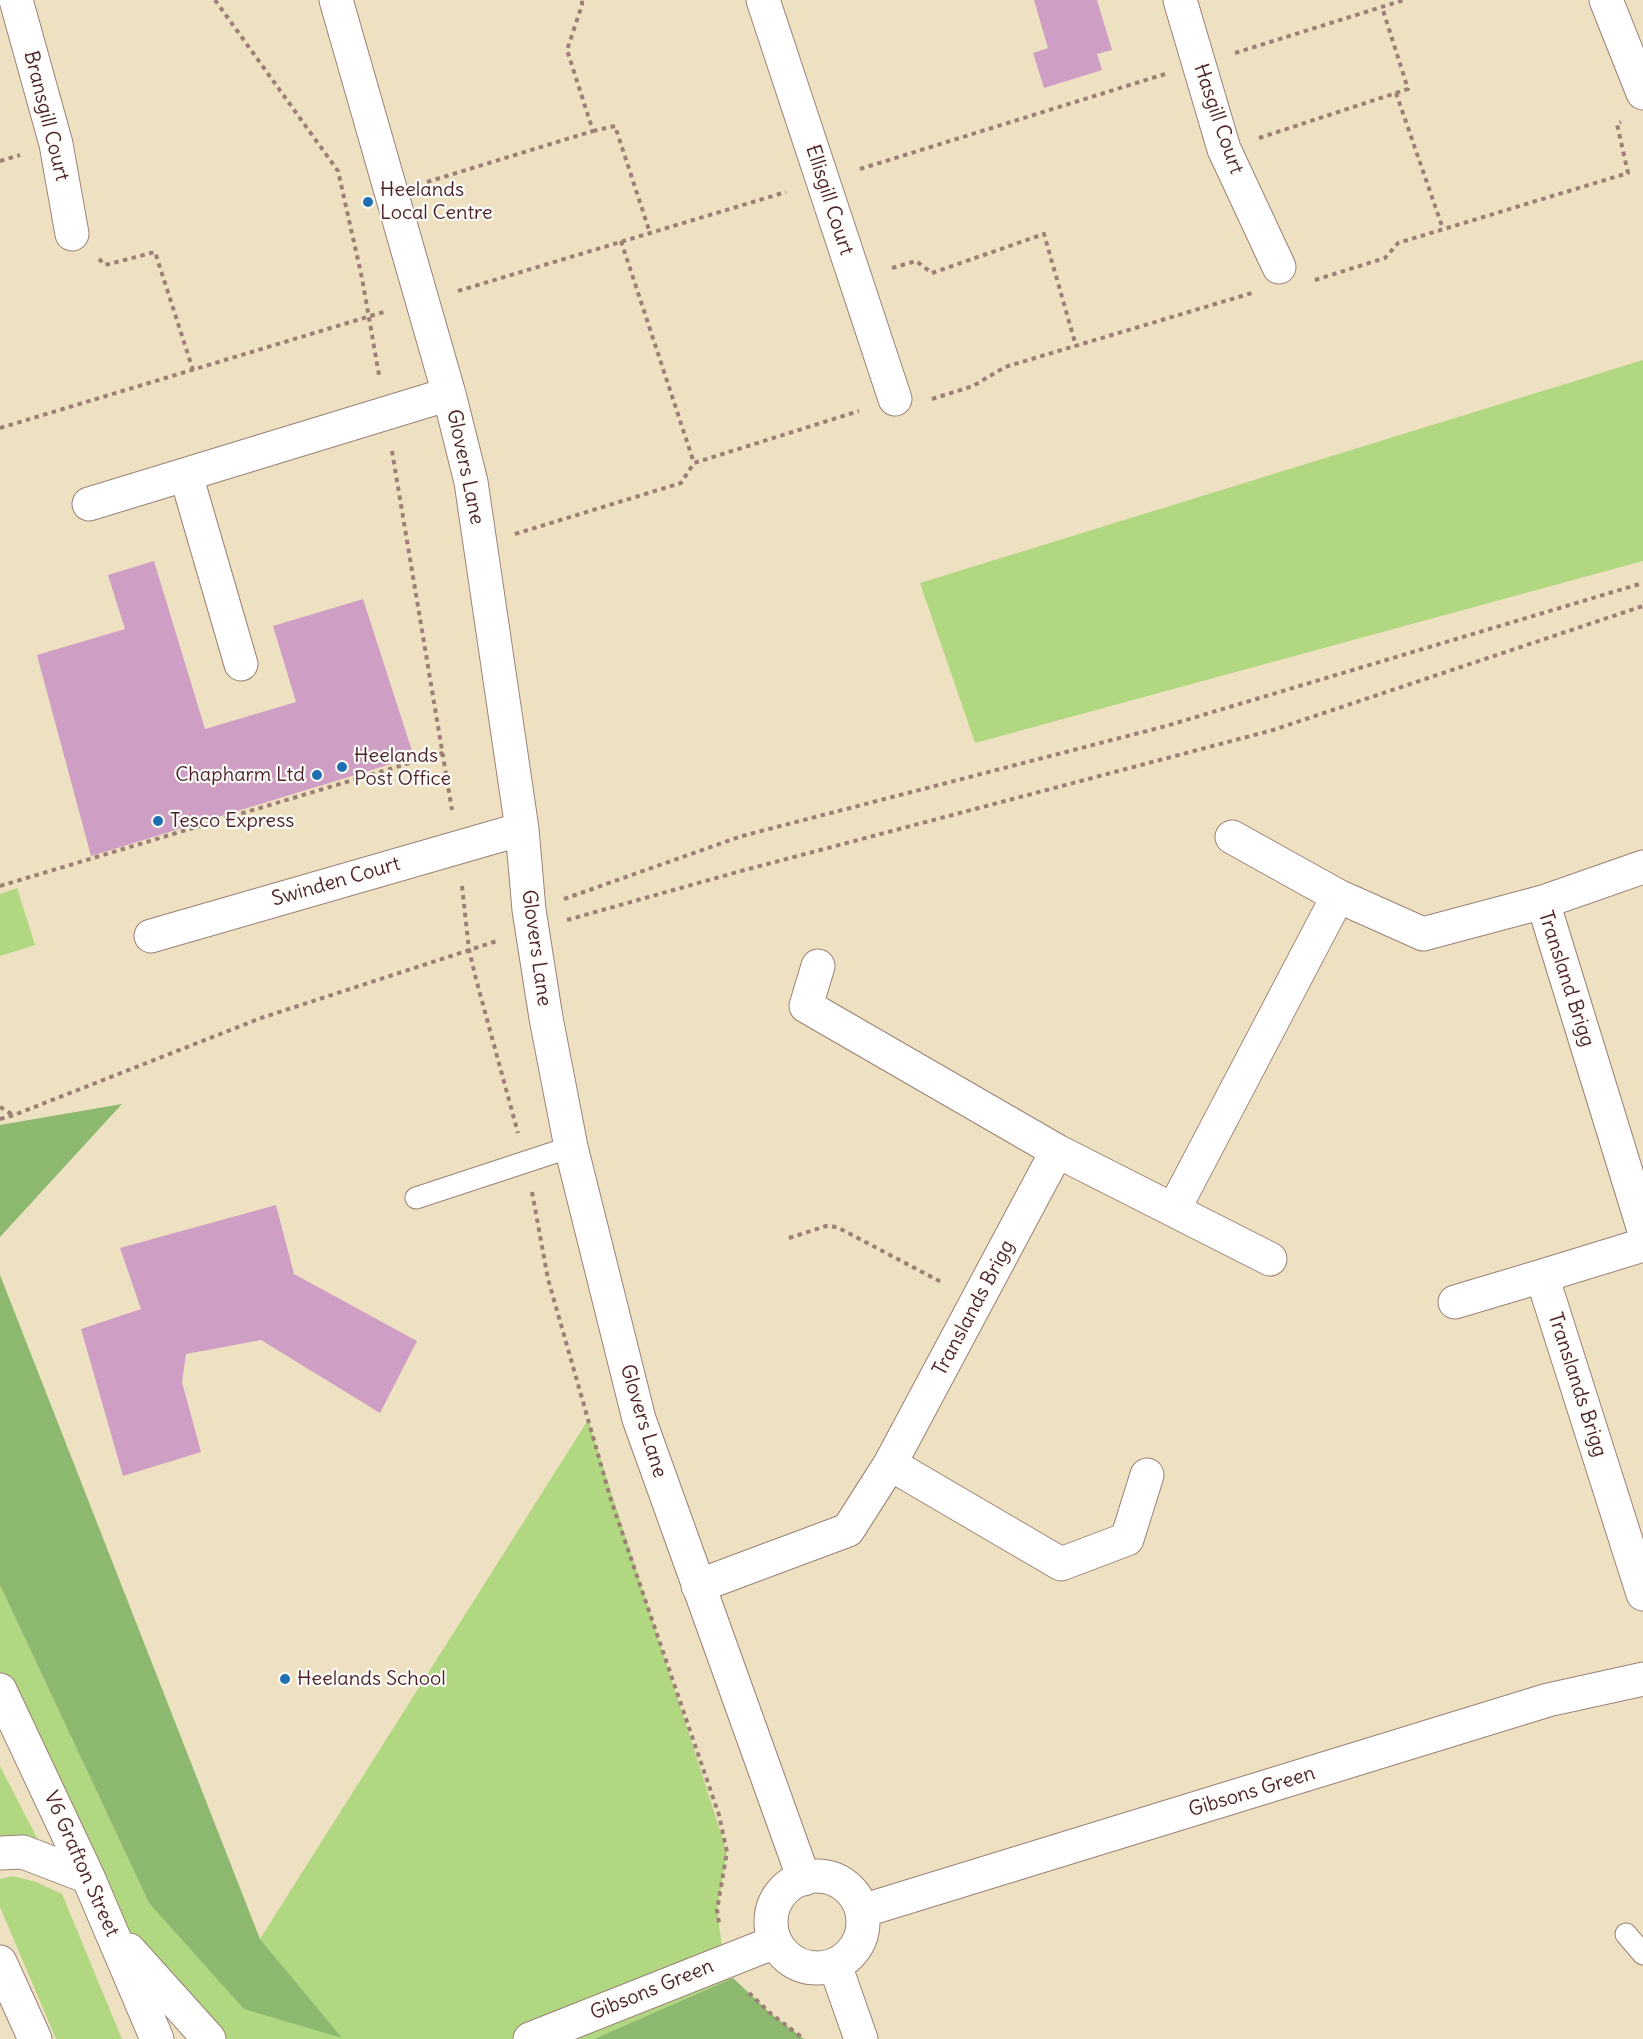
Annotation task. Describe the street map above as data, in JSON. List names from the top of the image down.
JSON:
{
  "streets": {
    "street": [
      "Bransgill Court",
      "Hasgill Court",
      "Ellisgill Court",
      "Glovers Lane",
      "Swinden Court",
      "Transland Brigg",
      "Translands Brigg",
      "Gibsons Green",
      "V6 Grafton Street"
    ]
  },
  "crossings": [
    ["Glovers Lane", "Swinden Court"],
    ["Glovers Lane", "Translands Brigg"],
    ["Glovers Lane", "Gibsons Green"]
  ],
  "places": [
    "Heelands Local Centre",
    "Heelands Post Office",
    "Chapharm Ltd",
    "Tesco Express",
    "Heelands School"
  ]
}
